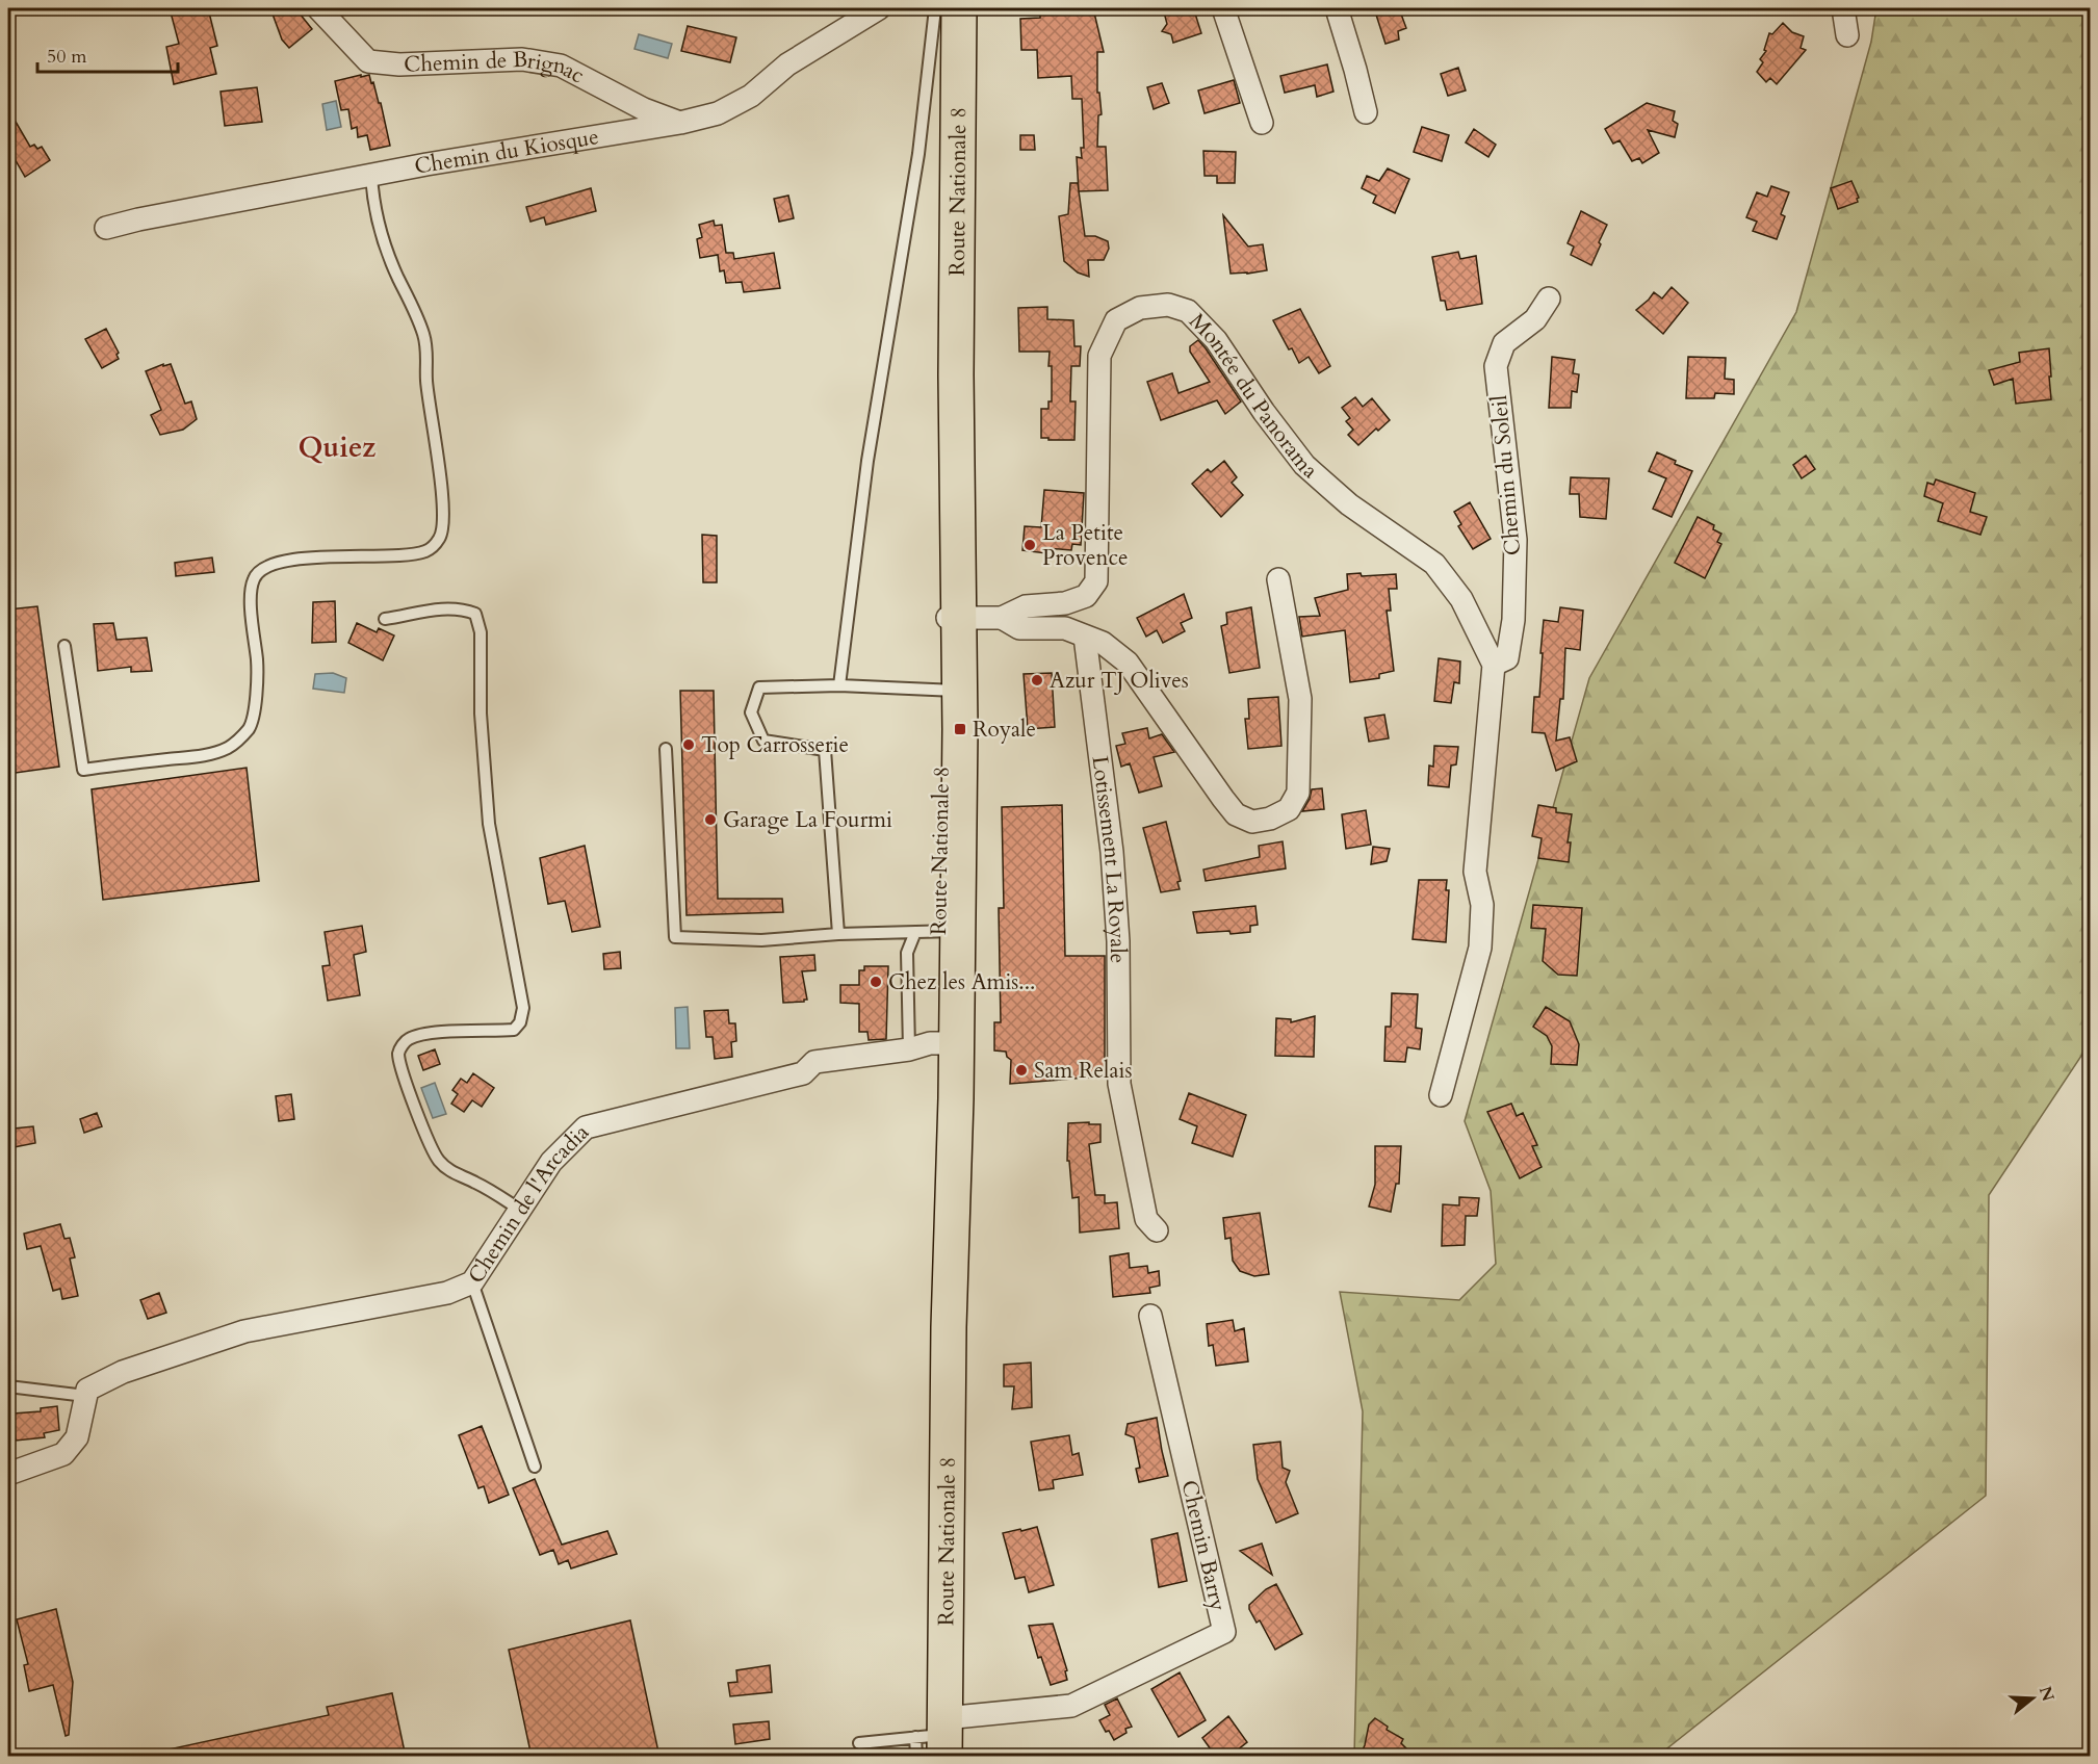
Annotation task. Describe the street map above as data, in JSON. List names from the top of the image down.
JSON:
{
  "streets": {
    "main road": ["Route Nationale 8"],
    "street": [
      "Chemin de Brignac",
      "Chemin du Kiosque",
      "Montée du Panorama",
      "Chemin du Soleil",
      "Lotissement La Royale",
      "Chemin de l'Arcadia",
      "Chemin Barry"
    ]
  },
  "crossings": [
    ["Chemin de Brignac", "Chemin du Kiosque"],
    ["Route Nationale 8", "Montée du Panorama"],
    ["Route Nationale 8", "Chemin de l'Arcadia"],
    ["Route Nationale 8", "Chemin Barry"],
    ["Montée du Panorama", "Chemin du Soleil"]
  ],
  "districts": ["Quiez"],
  "places": {
    "other": [
      "La Petite Provence",
      "Azur TJ Olives",
      "Top Carrosserie",
      "Garage La Fourmi",
      "Chez les Amis...",
      "Sam Relais"
    ],
    "transit": ["Royale"]
  },
  "scale_bar": "50 m",
  "north": "right"
}
